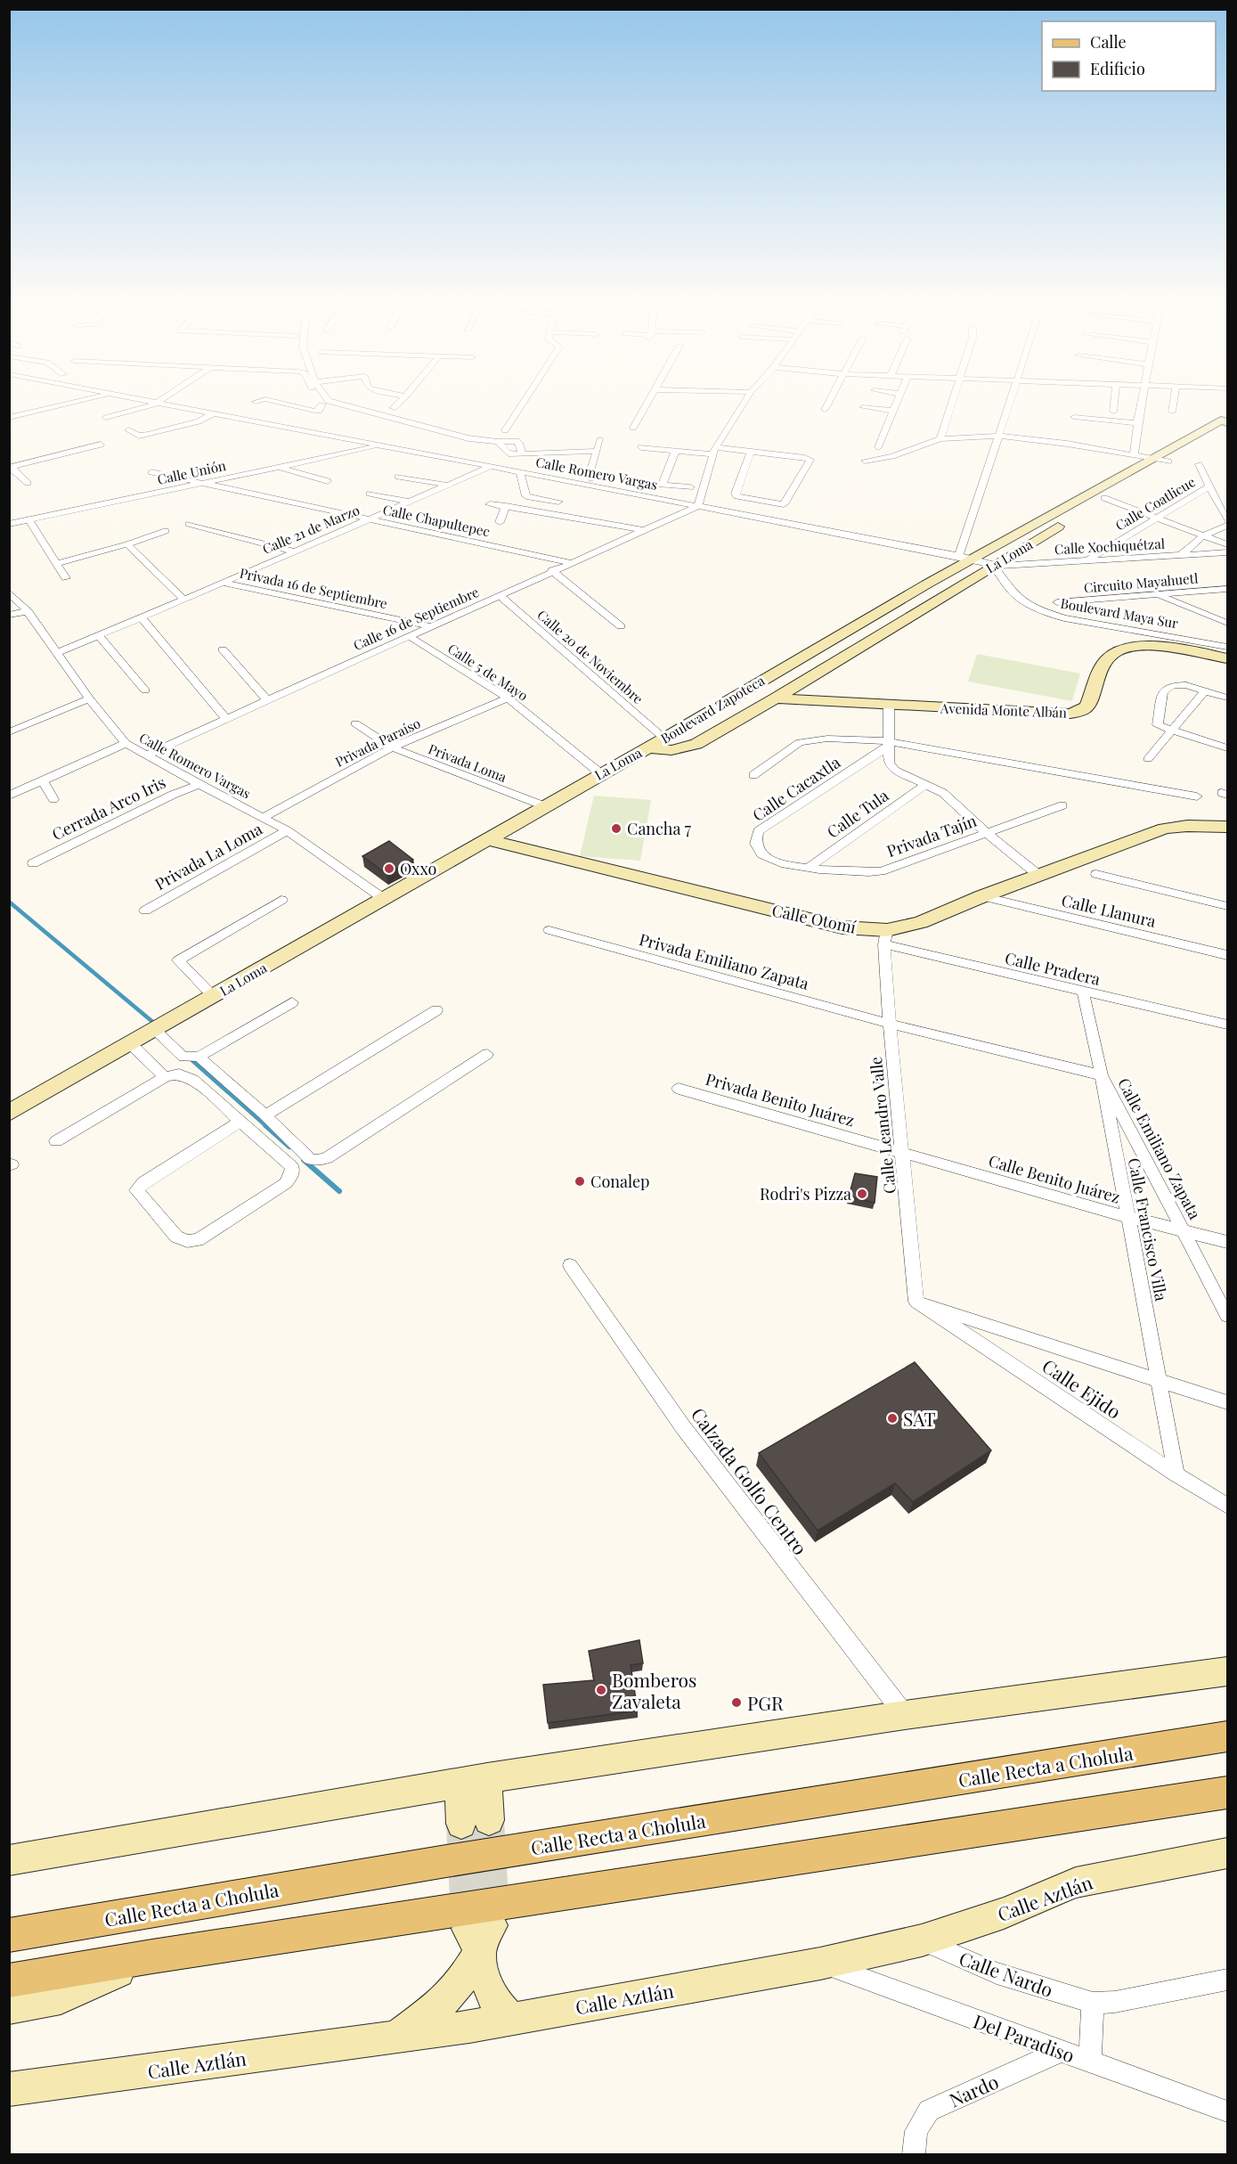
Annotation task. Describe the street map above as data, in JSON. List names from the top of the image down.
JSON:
{
  "streets": {
    "main road": ["Calle Recta a Cholula"],
    "street": [
      "Calle Unión",
      "Calle Romero Vargas",
      "Calle Coatlicue",
      "Calle Chapultepec",
      "Calle 21 de Marzo",
      "Calle Xochiquétzal",
      "La Loma",
      "Circuito Mayahuetl",
      "Privada 16 de Septiembre",
      "Boulevard Maya Sur",
      "Calle 16 de Septiembre",
      "Calle 20 de Noviembre",
      "Calle 5 de Mayo",
      "Boulevard Zapoteca",
      "Avenida Monte Albán",
      "Privada Paraíso",
      "Privada Loma",
      "Calle Cacaxtla",
      "Cerrada Arco Iris",
      "Calle Tula",
      "Privada Tajín",
      "Privada La Loma",
      "Calle Llanura",
      "Calle Otomí",
      "Privada Emiliano Zapata",
      "Calle Pradera",
      "Privada Benito Juárez",
      "Calle Leandro Valle",
      "Calle Emiliano Zapata",
      "Calle Benito Juárez",
      "Calle Francisco Villa",
      "Calle Ejido",
      "Calzada Golfo Centro",
      "Calle Aztlán",
      "Calle Nardo",
      "Del Paradiso",
      "Nardo"
    ]
  },
  "crossings": [
    ["Calle Unión", "Calle Romero Vargas"],
    ["Calle Unión", "Calle Chapultepec"],
    ["Calle Romero Vargas", "Calle 21 de Marzo"],
    ["Calle Romero Vargas", "Calle Xochiquétzal"],
    ["Calle Romero Vargas", "La Loma"],
    ["Calle Romero Vargas", "Calle 16 de Septiembre"],
    ["Calle Romero Vargas", "Boulevard Zapoteca"],
    ["Calle Romero Vargas", "Privada Paraíso"],
    ["Calle Romero Vargas", "Cerrada Arco Iris"],
    ["Calle Romero Vargas", "Privada La Loma"],
    ["Calle Coatlicue", "Calle Xochiquétzal"],
    ["Calle Chapultepec", "Calle 21 de Marzo"],
    ["Calle Chapultepec", "Calle 16 de Septiembre"],
    ["Calle 21 de Marzo", "Privada 16 de Septiembre"],
    ["Calle Xochiquétzal", "La Loma"],
    ["Calle Xochiquétzal", "Boulevard Maya Sur"],
    ["Calle Xochiquétzal", "Boulevard Zapoteca"],
    ["La Loma", "Boulevard Maya Sur"],
    ["La Loma", "Calle 5 de Mayo"],
    ["La Loma", "Boulevard Zapoteca"],
    ["La Loma", "Avenida Monte Albán"],
    ["La Loma", "Privada Loma"],
    ["La Loma", "Calle Otomí"],
    ["Privada 16 de Septiembre", "Calle 16 de Septiembre"],
    ["Calle 16 de Septiembre", "Calle 20 de Noviembre"],
    ["Calle 16 de Septiembre", "Calle 5 de Mayo"],
    ["Calle 20 de Noviembre", "Boulevard Zapoteca"],
    ["Calle 5 de Mayo", "Privada Paraíso"],
    ["Privada Paraíso", "Privada Loma"],
    ["Calle Cacaxtla", "Calle Tula"],
    ["Calle Cacaxtla", "Privada Tajín"],
    ["Calle Tula", "Privada Tajín"],
    ["Calle Llanura", "Calle Otomí"],
    ["Calle Otomí", "Calle Pradera"],
    ["Calle Otomí", "Calle Leandro Valle"],
    ["Privada Emiliano Zapata", "Calle Leandro Valle"],
    ["Privada Emiliano Zapata", "Calle Emiliano Zapata"],
    ["Calle Pradera", "Calle Leandro Valle"],
    ["Calle Pradera", "Calle Francisco Villa"],
    ["Privada Benito Juárez", "Calle Leandro Valle"],
    ["Privada Benito Juárez", "Calle Benito Juárez"],
    ["Calle Leandro Valle", "Calle Emiliano Zapata"],
    ["Calle Leandro Valle", "Calle Benito Juárez"],
    ["Calle Leandro Valle", "Calle Ejido"],
    ["Calle Emiliano Zapata", "Calle Benito Juárez"],
    ["Calle Emiliano Zapata", "Calle Francisco Villa"],
    ["Calle Benito Juárez", "Calle Francisco Villa"],
    ["Calle Francisco Villa", "Calle Ejido"],
    ["Calle Aztlán", "Calle Nardo"],
    ["Calle Aztlán", "Del Paradiso"],
    ["Del Paradiso", "Nardo"]
  ],
  "places": [
    "Cancha 7",
    "Oxxo",
    "Conalep",
    "Rodri's Pizza",
    "SAT",
    "Bomberos Zavaleta",
    "PGR"
  ],
  "legend": ["Calle", "Edificio"]
}
